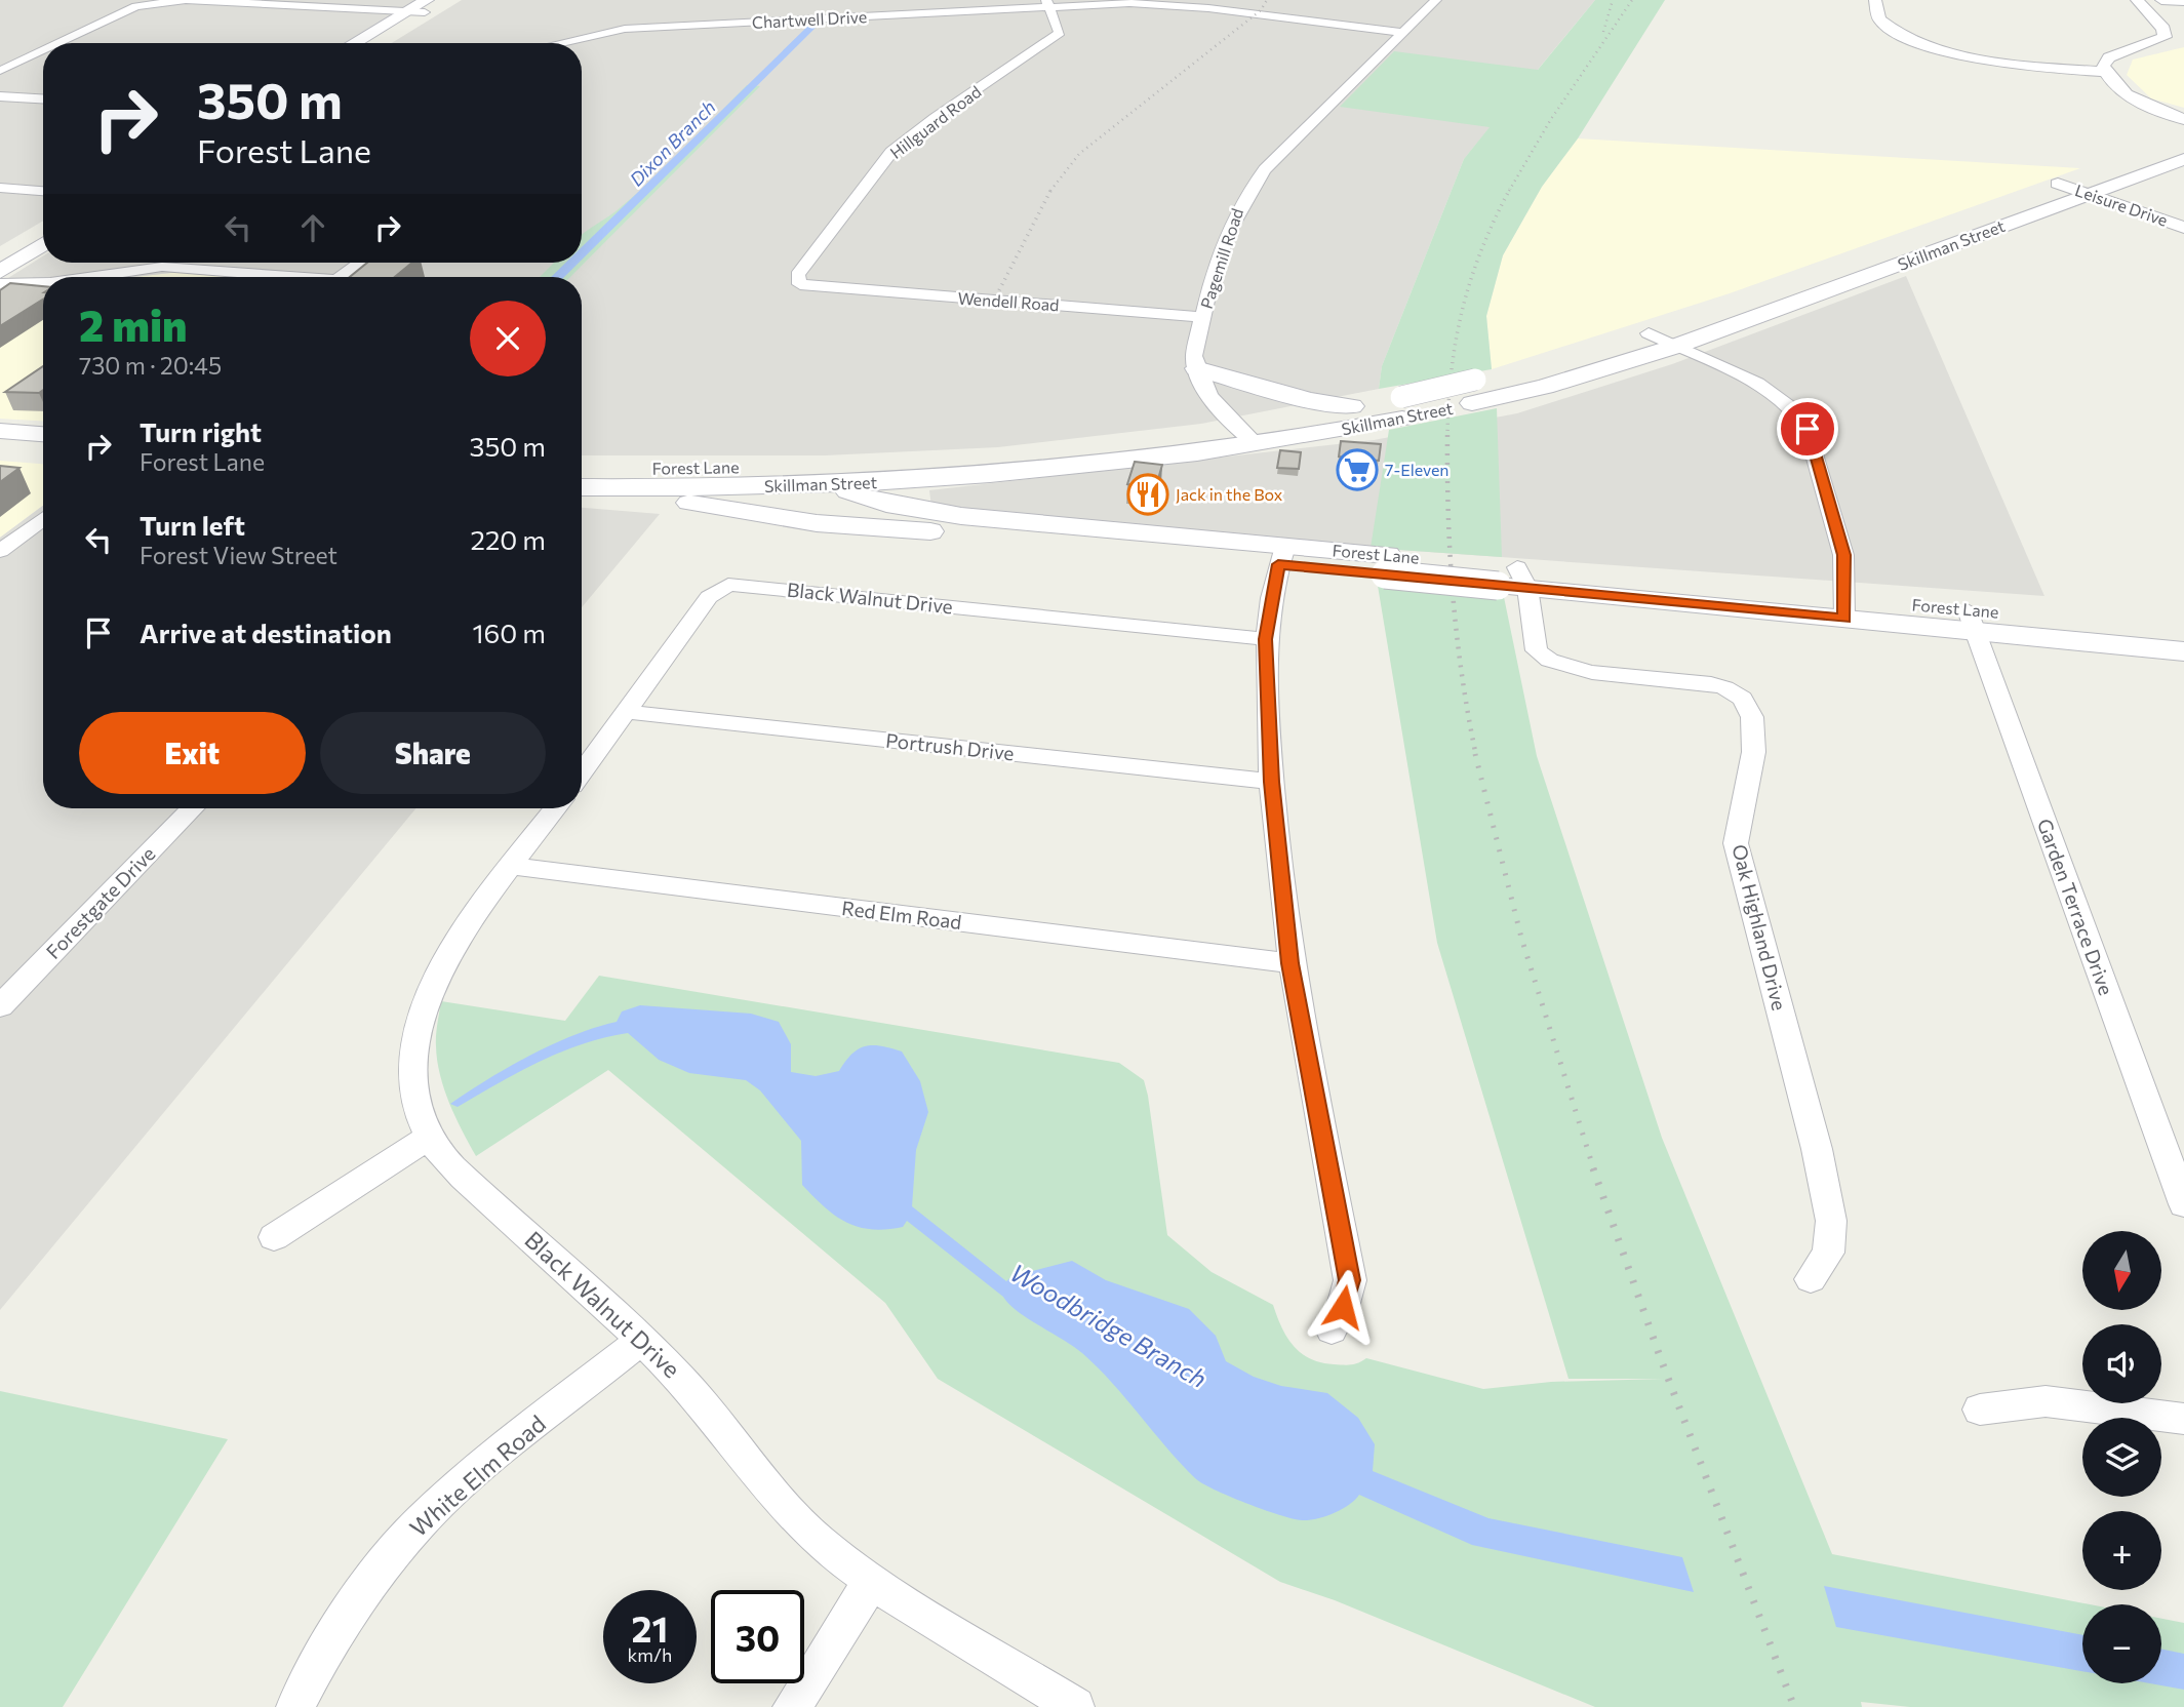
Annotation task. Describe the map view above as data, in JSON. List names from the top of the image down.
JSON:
{
  "streets": {
    "main road": ["Skillman Street", "Forest Lane"],
    "street": [
      "Chartwell Drive",
      "Hillguard Road",
      "Leisure Drive",
      "Pagemill Road",
      "Wendell Road",
      "Black Walnut Drive",
      "Portrush Drive",
      "Forestgate Drive",
      "Garden Terrace Drive",
      "Red Elm Road",
      "Oak Highland Drive",
      "White Elm Road"
    ]
  },
  "crossings": [
    ["Chartwell Drive", "Hillguard Road"],
    ["Chartwell Drive", "Pagemill Road"],
    ["Hillguard Road", "Wendell Road"],
    ["Leisure Drive", "Skillman Street"],
    ["Skillman Street", "Forest Lane"],
    ["Pagemill Road", "Wendell Road"],
    ["Forest Lane", "Garden Terrace Drive"],
    ["Forest Lane", "Oak Highland Drive"],
    ["Black Walnut Drive", "Portrush Drive"],
    ["Black Walnut Drive", "Red Elm Road"],
    ["Black Walnut Drive", "White Elm Road"]
  ],
  "water": ["Dixon Branch", "Woodbridge Branch"],
  "places": {
    "supermarket": ["7-Eleven"],
    "restaurant": ["Jack in the Box"]
  },
  "north": "bottom",
  "page": {
    "turn": ["350 m", "Forest Lane"],
    "heading": ["2 min", "730 m · 20:45"],
    "list": [
      {
        "name": "Turn right",
        "note": "Forest Lane",
        "value": "350 m"
      },
      {
        "name": "Turn left",
        "note": "Forest View Street",
        "value": "220 m"
      },
      {
        "name": "Arrive at destination",
        "value": "160 m"
      }
    ],
    "buttons": ["Exit", "Share"],
    "map_buttons": ["+", "−"],
    "speed": "21 km/h",
    "limit": "30"
  }
}
